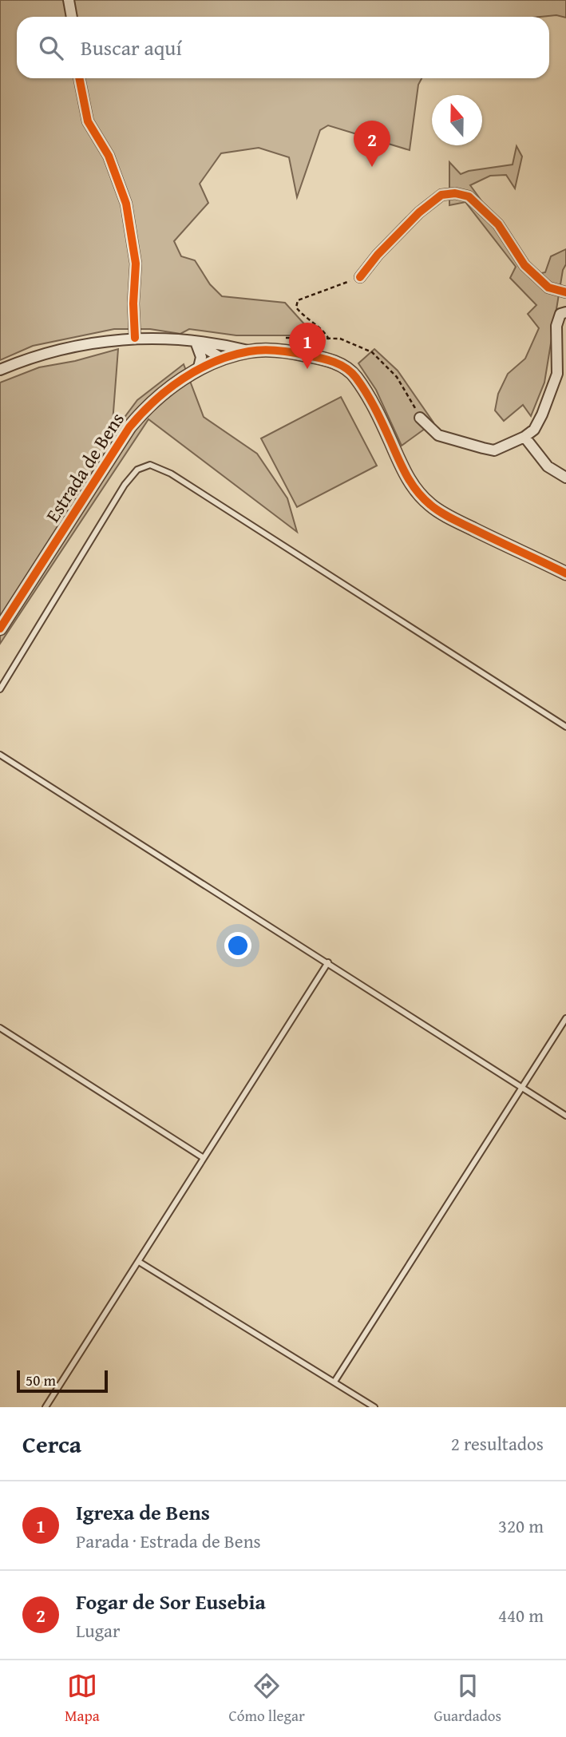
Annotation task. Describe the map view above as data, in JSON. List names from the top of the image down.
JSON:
{
  "streets": {
    "street": ["Estrada de Bens"]
  },
  "scale_bar": "50 m",
  "north": "top",
  "page": {
    "search": "Buscar aquí",
    "pins": ["2", "1"],
    "scale": "50 m",
    "heading": ["Cerca", "2 resultados"],
    "list": [
      {
        "mark": "1",
        "name": "Igrexa de Bens",
        "note": "Parada · Estrada de Bens",
        "value": "320 m"
      },
      {
        "mark": "2",
        "name": "Fogar de Sor Eusebia",
        "note": "Lugar",
        "value": "440 m"
      }
    ],
    "nav": ["Mapa", "Cómo llegar", "Guardados"]
  }
}
